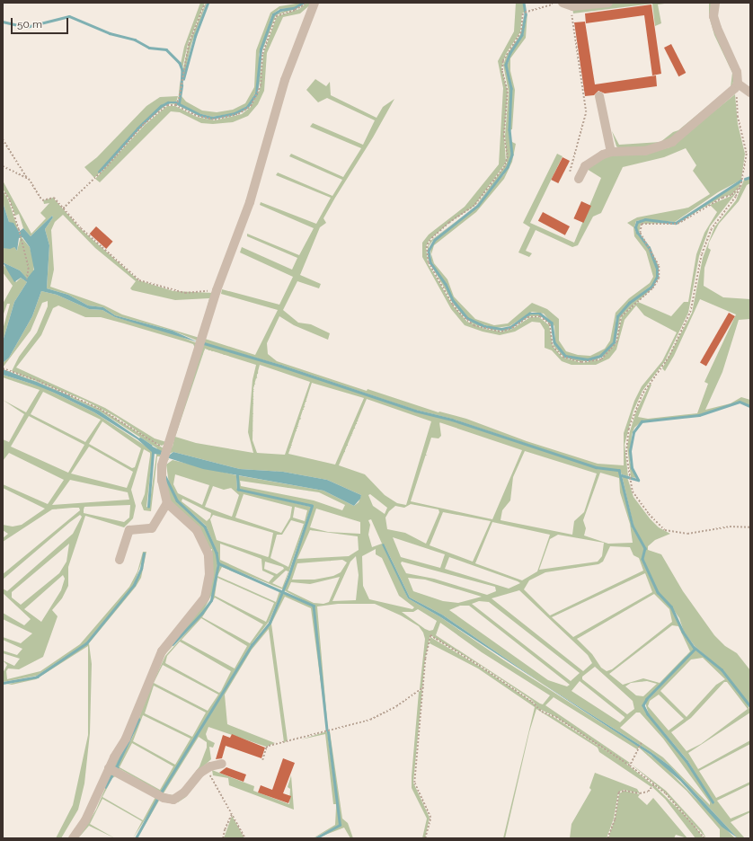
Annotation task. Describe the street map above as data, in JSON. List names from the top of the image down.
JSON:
{
  "scale_bar": "50 m"
}
